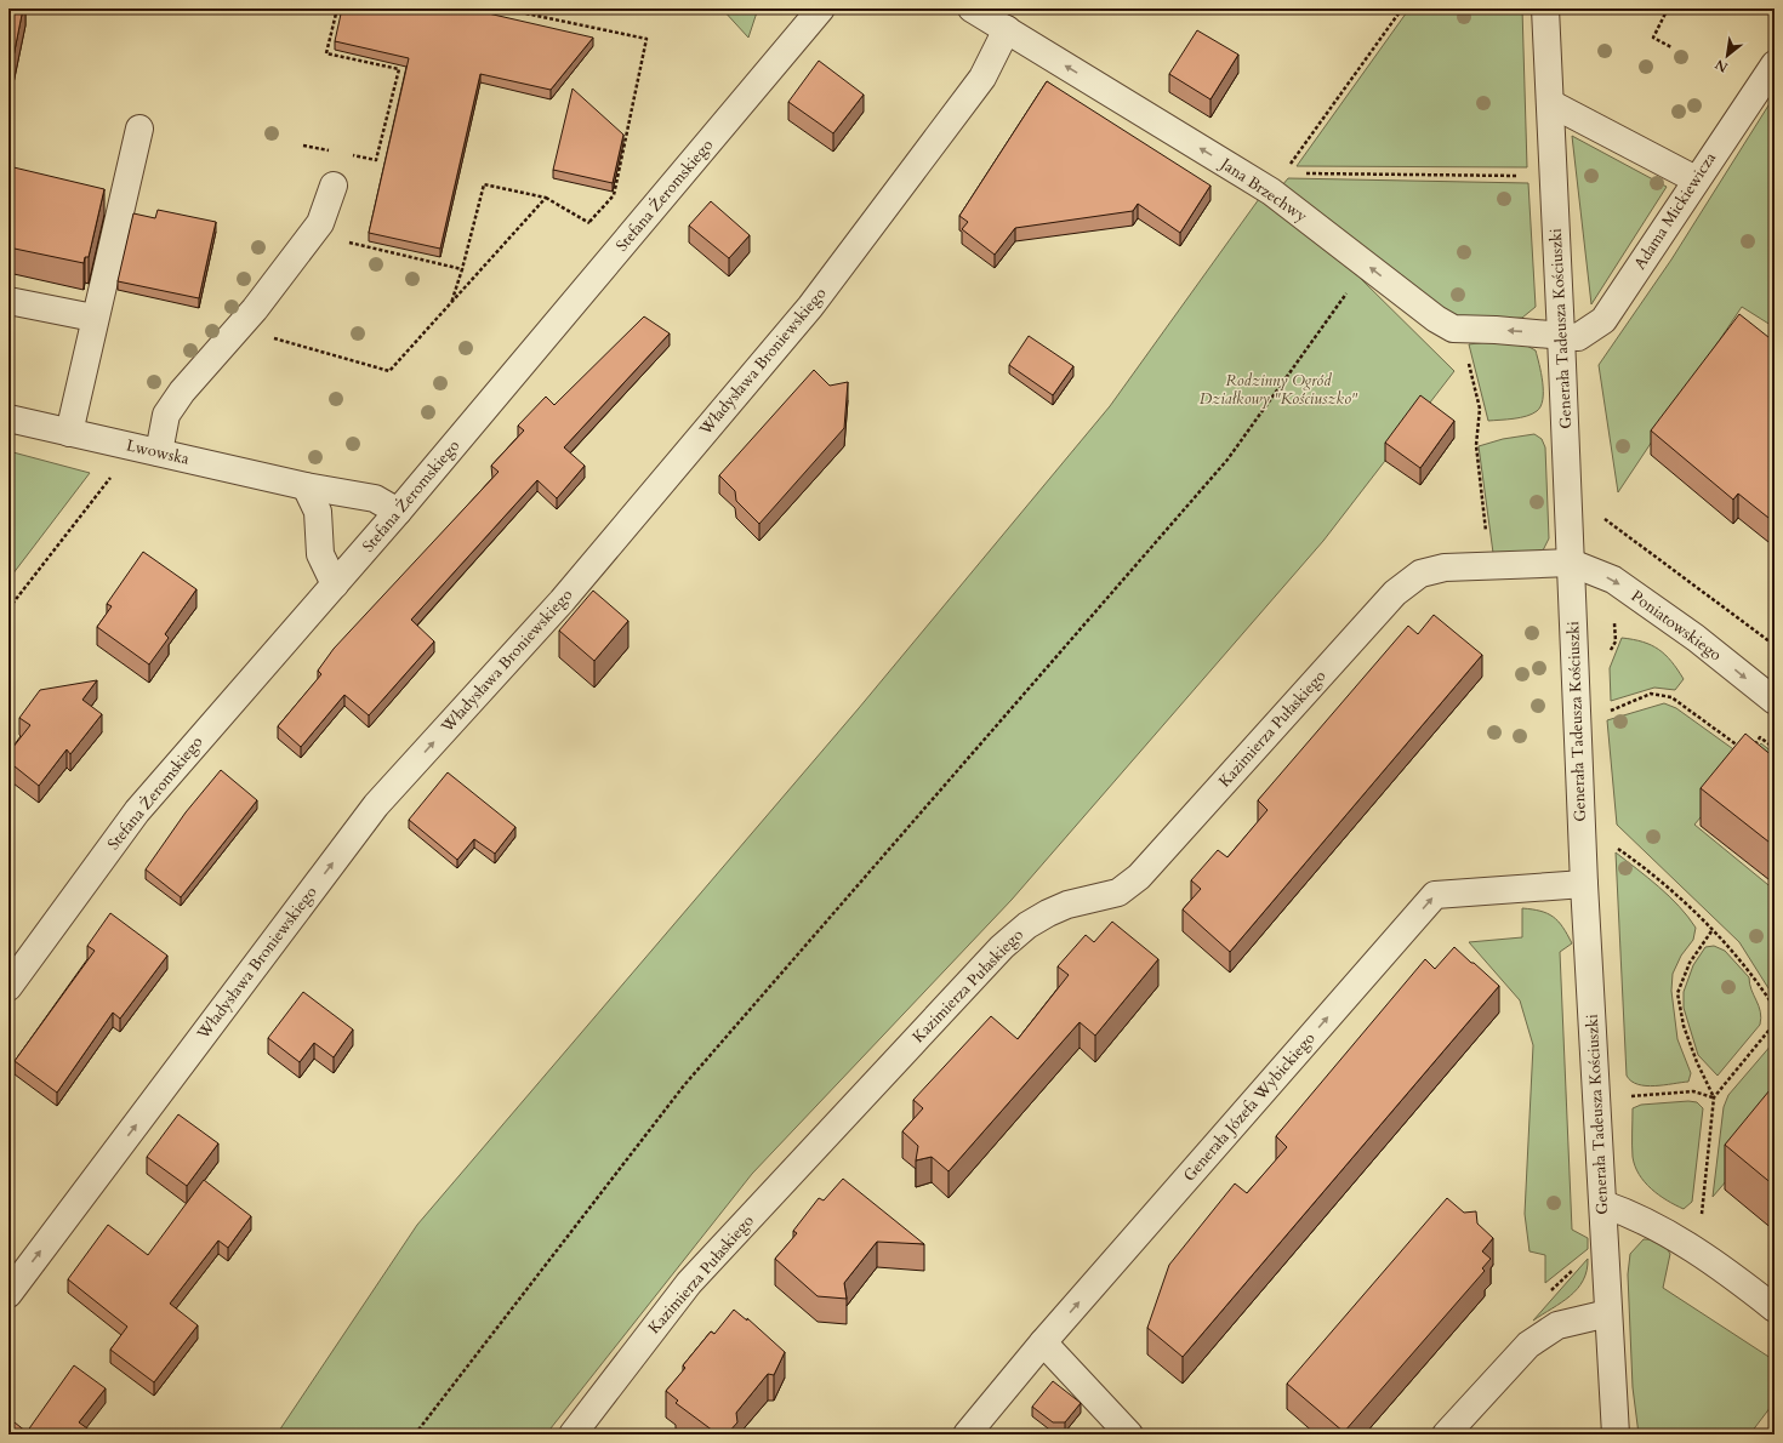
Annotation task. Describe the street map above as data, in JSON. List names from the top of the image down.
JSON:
{
  "streets": {
    "street": [
      "Jana Brzechwy",
      "Stefana Żeromskiego",
      "Adama Mickiewicza",
      "Generała Tadeusza Kościuszki",
      "Władysława Broniewskiego",
      "Lwowska",
      "Poniatowskiego",
      "Kazimierza Pułaskiego",
      "Generała Józefa Wybickiego"
    ]
  },
  "crossings": [
    ["Jana Brzechwy", "Adama Mickiewicza"],
    ["Jana Brzechwy", "Generała Tadeusza Kościuszki"],
    ["Jana Brzechwy", "Władysława Broniewskiego"],
    ["Stefana Żeromskiego", "Lwowska"],
    ["Adama Mickiewicza", "Generała Tadeusza Kościuszki"],
    ["Generała Tadeusza Kościuszki", "Poniatowskiego"],
    ["Generała Tadeusza Kościuszki", "Kazimierza Pułaskiego"],
    ["Generała Tadeusza Kościuszki", "Generała Józefa Wybickiego"],
    ["Poniatowskiego", "Kazimierza Pułaskiego"]
  ],
  "one_way": [
    "Jana Brzechwy",
    "Władysława Broniewskiego",
    "Poniatowskiego",
    "Generała Józefa Wybickiego"
  ],
  "parks": ["Rodzinny Ogród Działkowy \"Kościuszko\""],
  "north": "bottom left"
}
